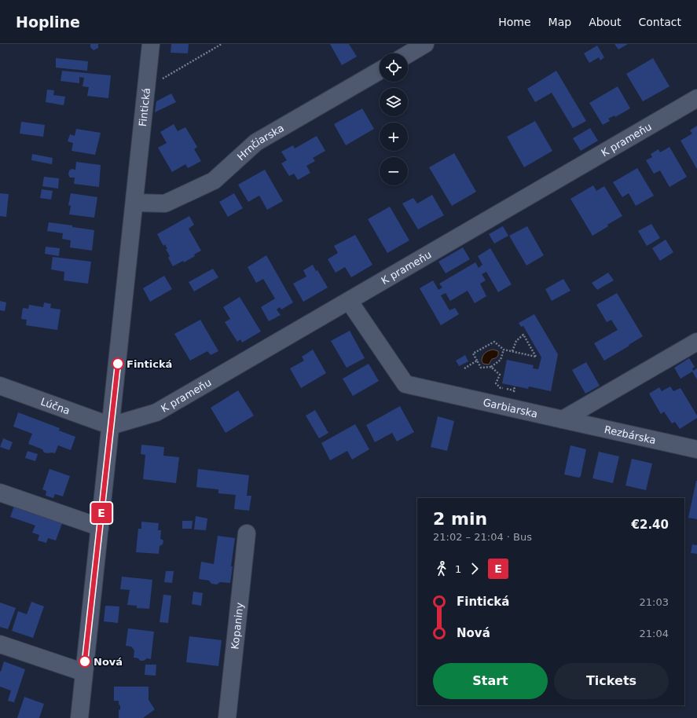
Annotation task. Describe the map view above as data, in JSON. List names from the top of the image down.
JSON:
{
  "streets": {
    "street": [
      "Fintická",
      "K prameňu",
      "Hrnčiarska",
      "Lúčna",
      "Garbiarska",
      "Rezbárska",
      "Kopaniny"
    ]
  },
  "crossings": [
    ["Fintická", "K prameňu"],
    ["Fintická", "Hrnčiarska"],
    ["Fintická", "Lúčna"],
    ["K prameňu", "Lúčna"],
    ["K prameňu", "Garbiarska"],
    ["Garbiarska", "Rezbárska"]
  ],
  "places": ["Fintická", "Nová"],
  "lines": ["bus line E"],
  "page": {
    "header": "Hopline",
    "nav": [
      "Home",
      "Map",
      "About",
      "Contact"
    ],
    "on_map": "E",
    "map_buttons": ["+", "−"],
    "heading": ["2 min", "21:02 – 21:04 · Bus", "€2.40"],
    "legs": ["1", "E"],
    "list": [
      {
        "name": "Fintická",
        "value": "21:03"
      },
      {
        "name": "Nová",
        "value": "21:04"
      }
    ],
    "buttons": ["Start", "Tickets"]
  }
}
